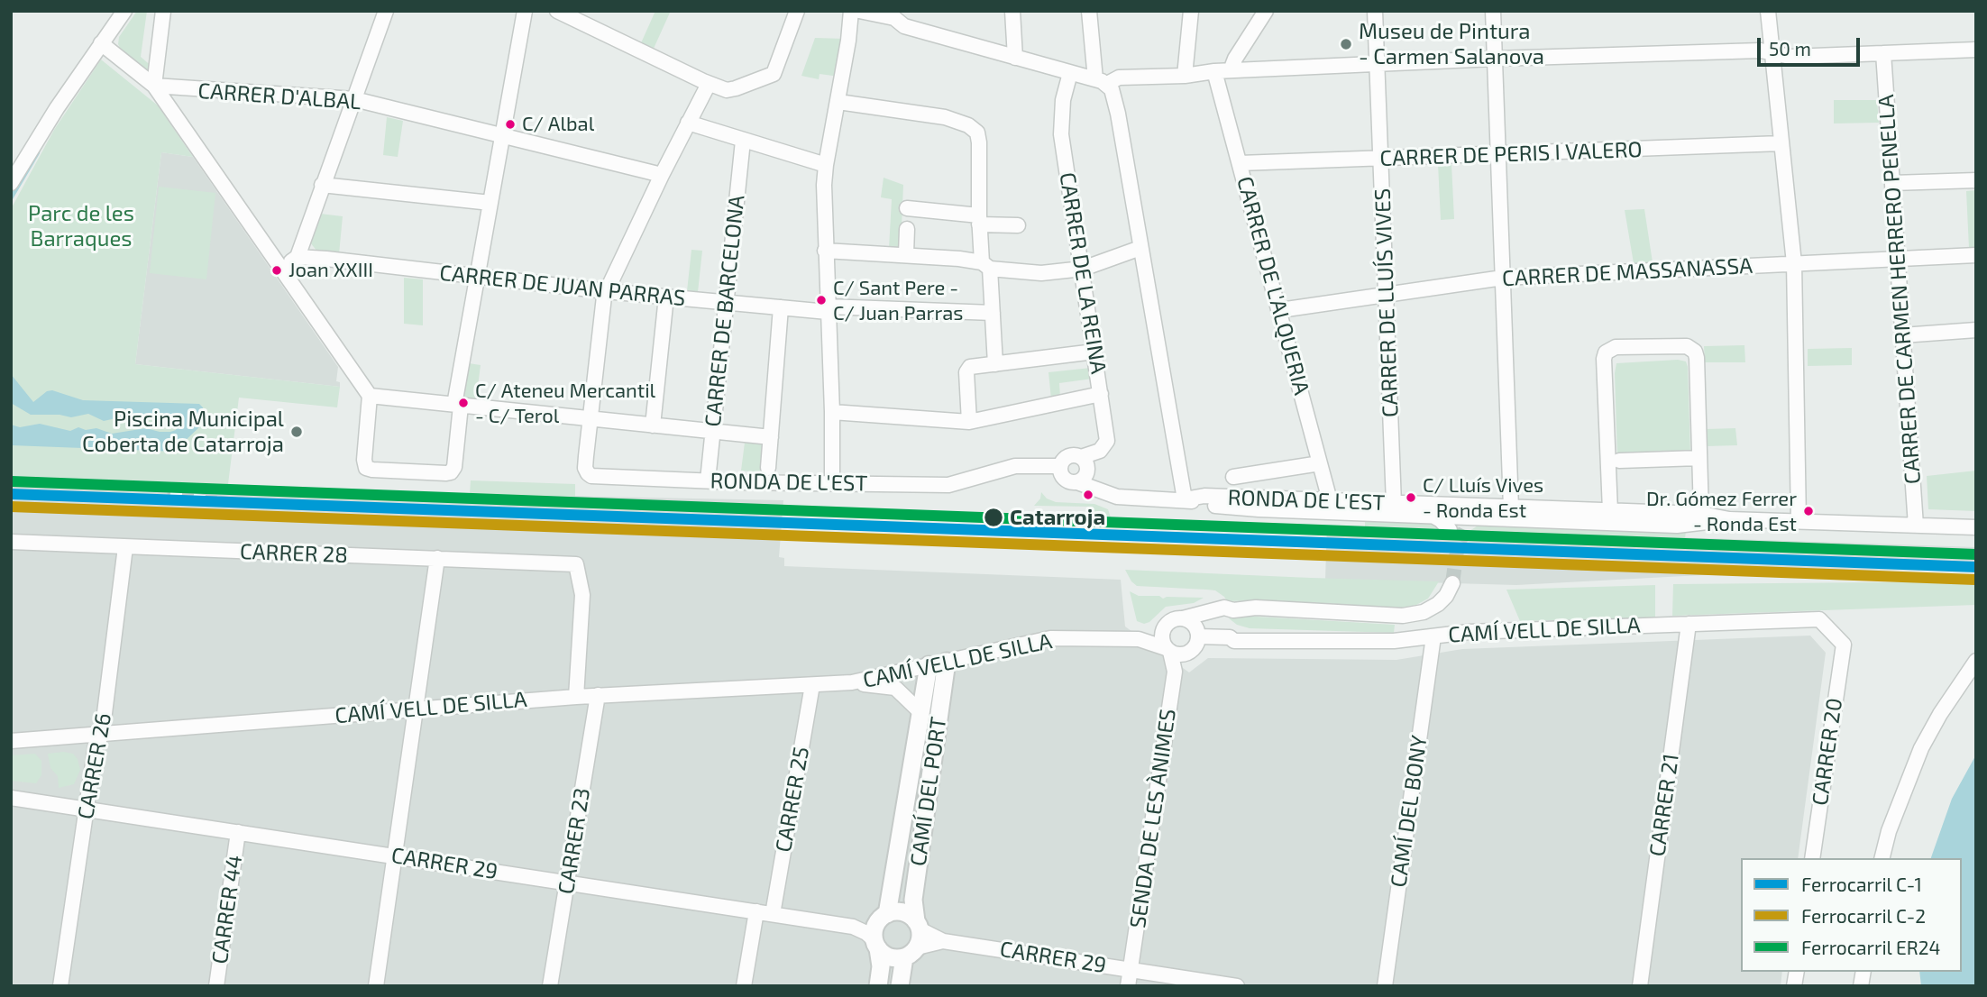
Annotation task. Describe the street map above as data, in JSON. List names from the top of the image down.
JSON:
{
  "streets": {
    "street": [
      "CARRER D'ALBAL",
      "CARRER DE PERIS I VALERO",
      "CARRER DE MASSANASSA",
      "CARRER DE LA REINA",
      "CARRER DE JUAN PARRAS",
      "CARRER DE L'ALQUERIA",
      "CARRER DE CARMEN HERRERO PENELLA",
      "CARRER DE LLUÍS VIVES",
      "CARRER DE BARCELONA",
      "RONDA DE L'EST",
      "CARRER 28",
      "CAMÍ VELL DE SILLA",
      "CARRER 20",
      "CARRER 26",
      "CAMÍ DEL PORT",
      "CARRER 25",
      "CARRER 21",
      "CAMÍ DEL BONY",
      "SENDA DE LES ÀNIMES",
      "CARRER 23",
      "CARRER 29",
      "CARRER 44"
    ]
  },
  "crossings": [
    ["CARRER DE PERIS I VALERO", "CARRER DE L'ALQUERIA"],
    ["CARRER DE PERIS I VALERO", "CARRER DE LLUÍS VIVES"],
    ["CARRER DE MASSANASSA", "CARRER DE L'ALQUERIA"],
    ["CARRER DE MASSANASSA", "CARRER DE CARMEN HERRERO PENELLA"],
    ["CARRER DE MASSANASSA", "CARRER DE LLUÍS VIVES"],
    ["CARRER DE LA REINA", "RONDA DE L'EST"],
    ["CARRER DE JUAN PARRAS", "CARRER DE BARCELONA"],
    ["CARRER DE L'ALQUERIA", "RONDA DE L'EST"],
    ["CARRER DE CARMEN HERRERO PENELLA", "RONDA DE L'EST"],
    ["CARRER DE LLUÍS VIVES", "RONDA DE L'EST"],
    ["CARRER DE BARCELONA", "RONDA DE L'EST"],
    ["CARRER 28", "CAMÍ VELL DE SILLA"],
    ["CARRER 28", "CARRER 26"],
    ["CAMÍ VELL DE SILLA", "CARRER 20"],
    ["CAMÍ VELL DE SILLA", "CARRER 26"],
    ["CAMÍ VELL DE SILLA", "CAMÍ DEL PORT"],
    ["CAMÍ VELL DE SILLA", "CARRER 25"],
    ["CAMÍ VELL DE SILLA", "CARRER 21"],
    ["CAMÍ VELL DE SILLA", "CAMÍ DEL BONY"],
    ["CAMÍ VELL DE SILLA", "SENDA DE LES ÀNIMES"],
    ["CAMÍ VELL DE SILLA", "CARRER 23"],
    ["CARRER 26", "CARRER 29"],
    ["CAMÍ DEL PORT", "CARRER 29"],
    ["CARRER 25", "CARRER 29"],
    ["SENDA DE LES ÀNIMES", "CARRER 29"],
    ["CARRER 23", "CARRER 29"],
    ["CARRER 29", "CARRER 44"]
  ],
  "parks": ["Parc de les Barraques"],
  "places": [
    "Museu de Pintura - Carmen Salanova",
    "C/ Albal",
    "Joan XXIII",
    "C/ Sant Pere - C/ Juan Parras",
    "C/ Ateneu Mercantil - C/ Terol",
    "Piscina Municipal Coberta de Catarroja",
    "C/ Lluís Vives - Ronda Est",
    "Dr. Gómez Ferrer - Ronda Est",
    "Catarroja"
  ],
  "lines": ["rail line ER24", "rail line C-1", "rail line C-2"],
  "legend": ["Ferrocarril C-1", "Ferrocarril C-2", "Ferrocarril ER24"],
  "scale_bar": "50 m"
}
